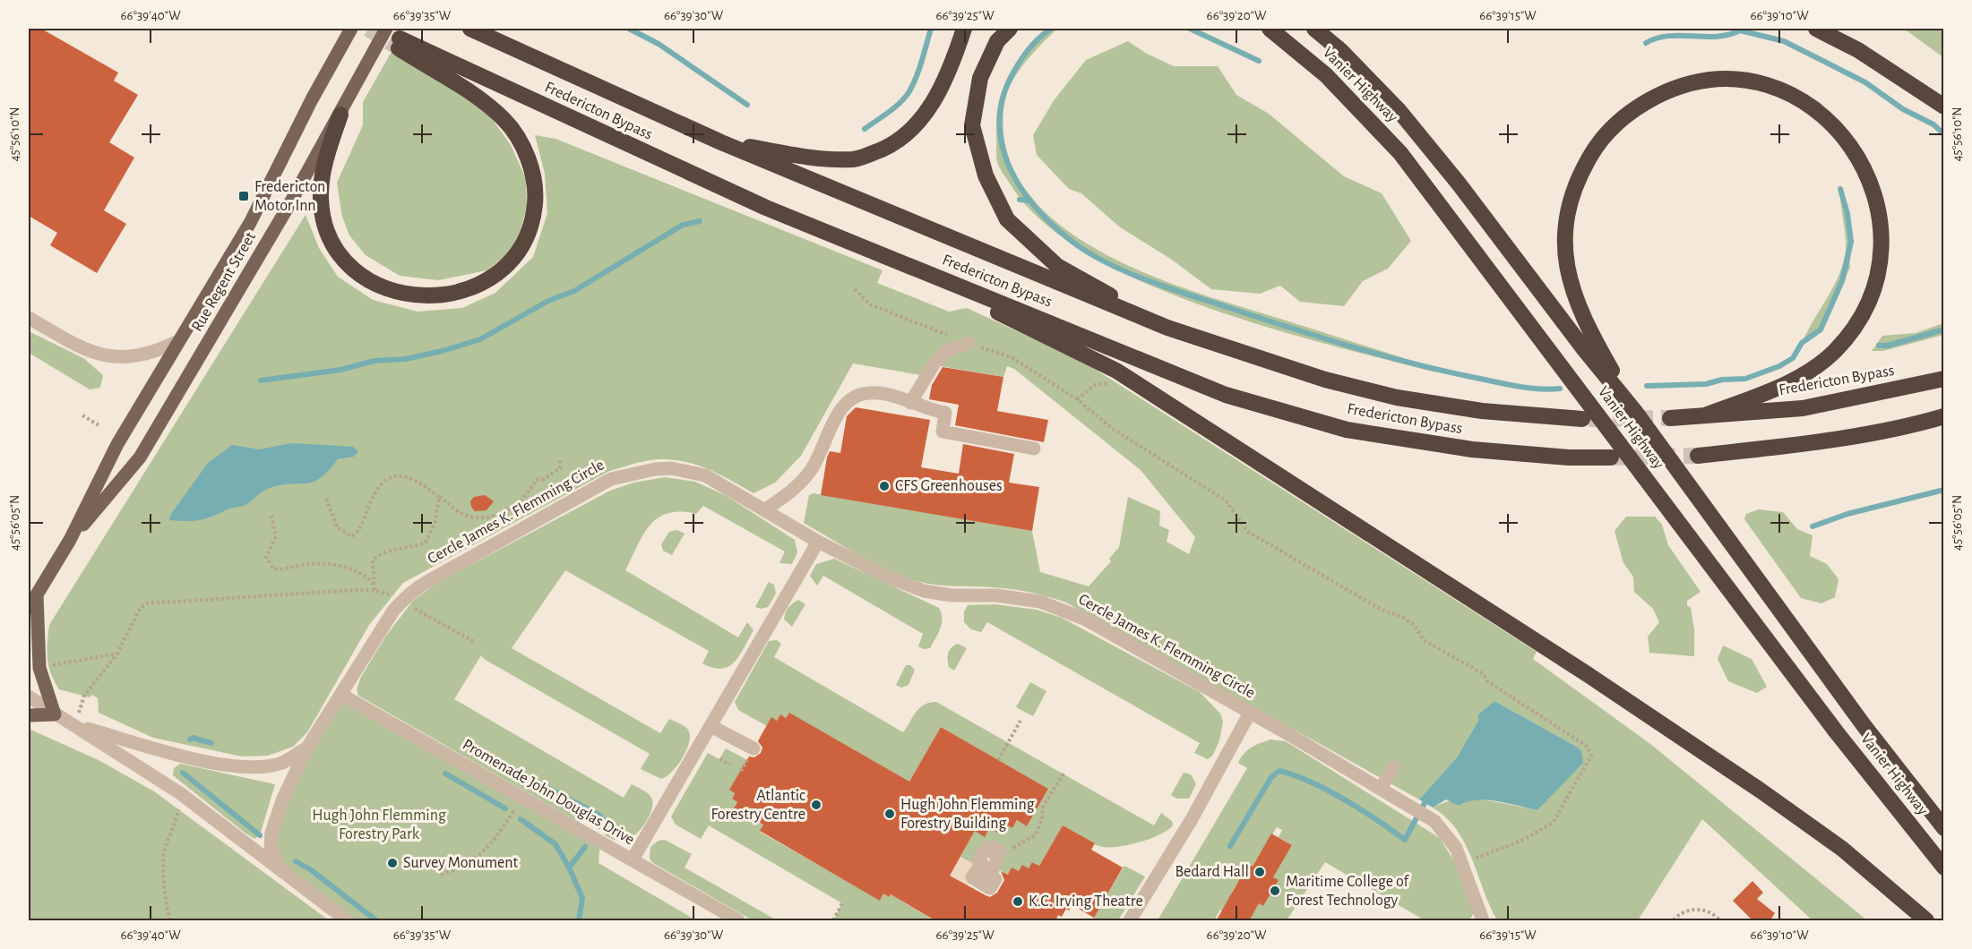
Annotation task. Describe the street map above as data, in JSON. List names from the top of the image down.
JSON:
{
  "streets": {
    "highway": ["Vanier Highway", "Fredericton Bypass"],
    "main road": ["Rue Regent Street"],
    "street": ["Cercle James K. Flemming Circle", "Promenade John Douglas Drive"]
  },
  "crossings": [
    ["Fredericton Bypass", "Rue Regent Street"],
    ["Cercle James K. Flemming Circle", "Promenade John Douglas Drive"]
  ],
  "parks": ["Hugh John Flemming Forestry Park"],
  "places": {
    "transit": ["Fredericton Motor Inn"],
    "other": [
      "CFS Greenhouses",
      "Atlantic Forestry Centre",
      "Hugh John Flemming Forestry Building",
      "Survey Monument",
      "Bedard Hall",
      "Maritime College of Forest Technology",
      "K.C. Irving Theatre"
    ]
  },
  "coordinates": [
    "66°39'40\"W",
    "66°39'35\"W",
    "66°39'30\"W",
    "66°39'25\"W",
    "66°39'20\"W",
    "66°39'15\"W",
    "66°39'10\"W",
    "45°56'10\"N",
    "45°56'05\"N"
  ]
}
